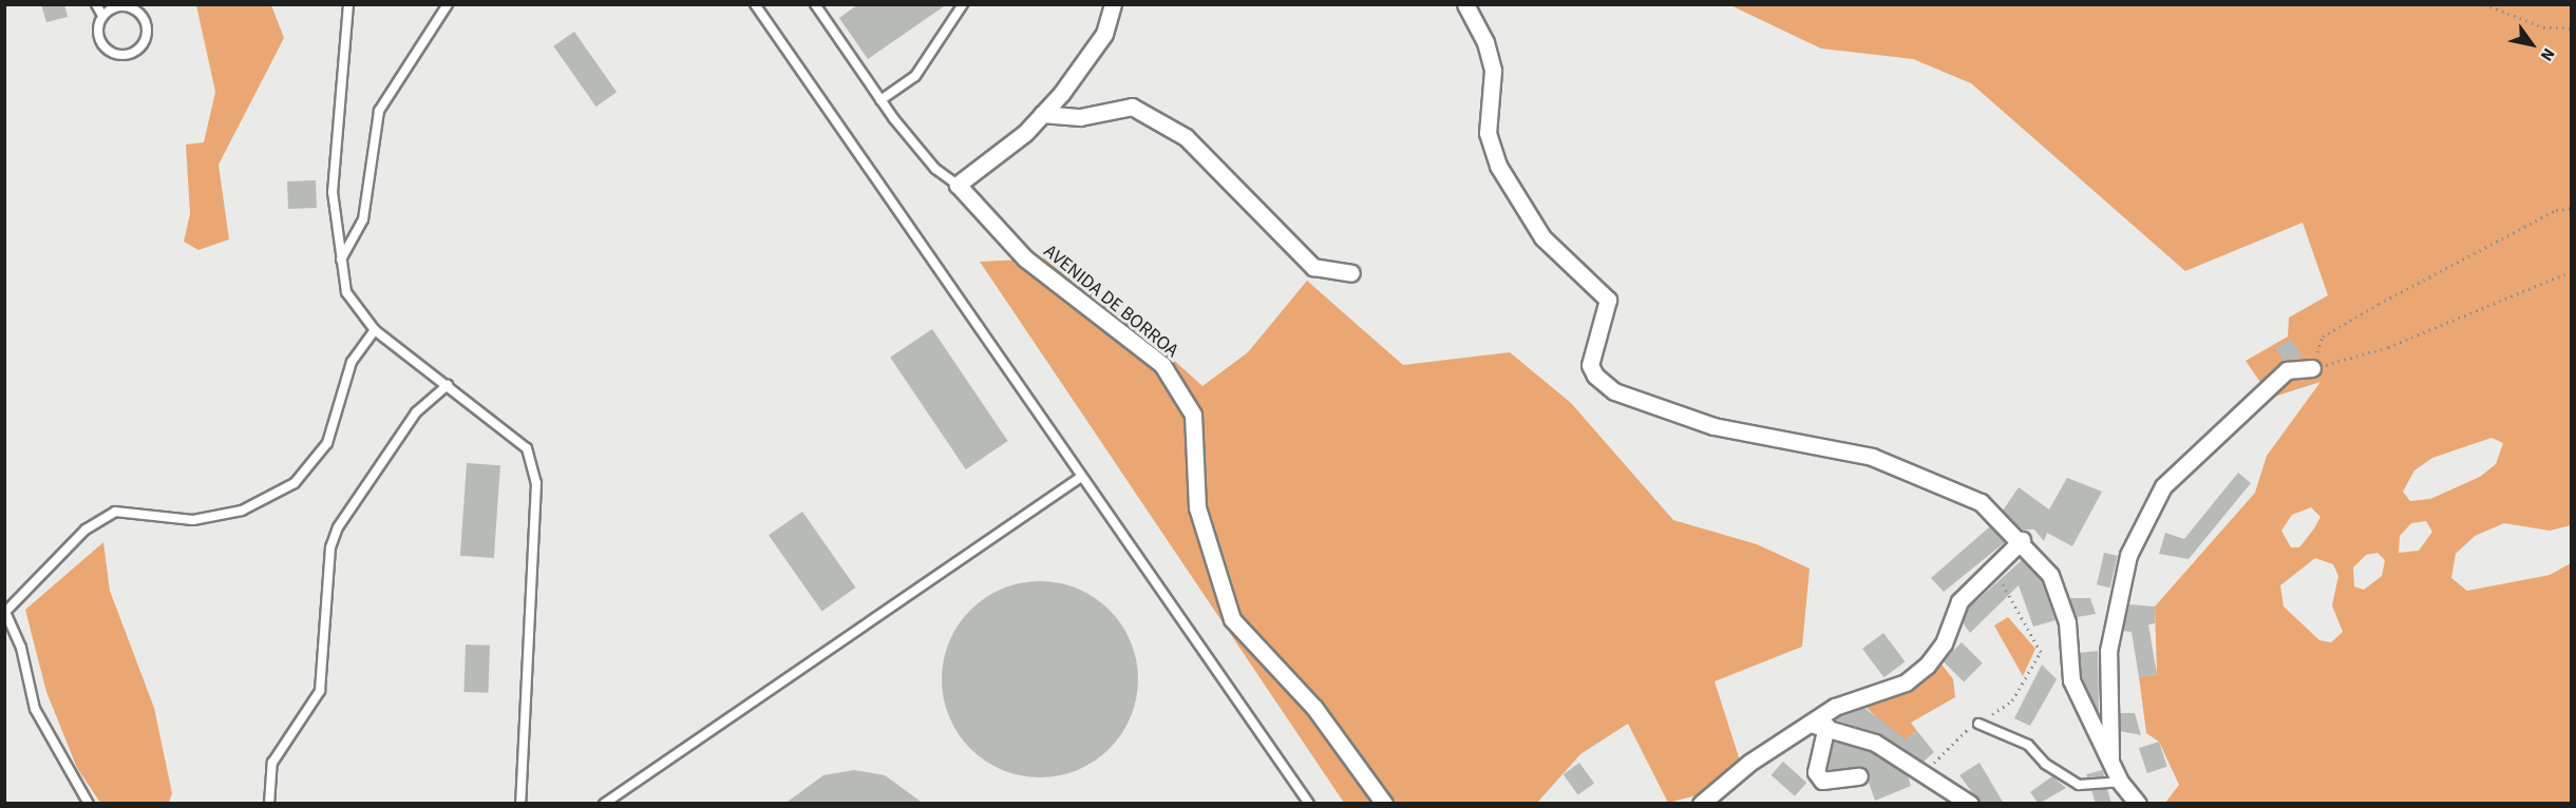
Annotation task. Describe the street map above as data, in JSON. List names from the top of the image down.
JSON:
{
  "streets": {
    "street": ["AVENIDA DE BORROA"]
  },
  "north": "bottom right"
}
